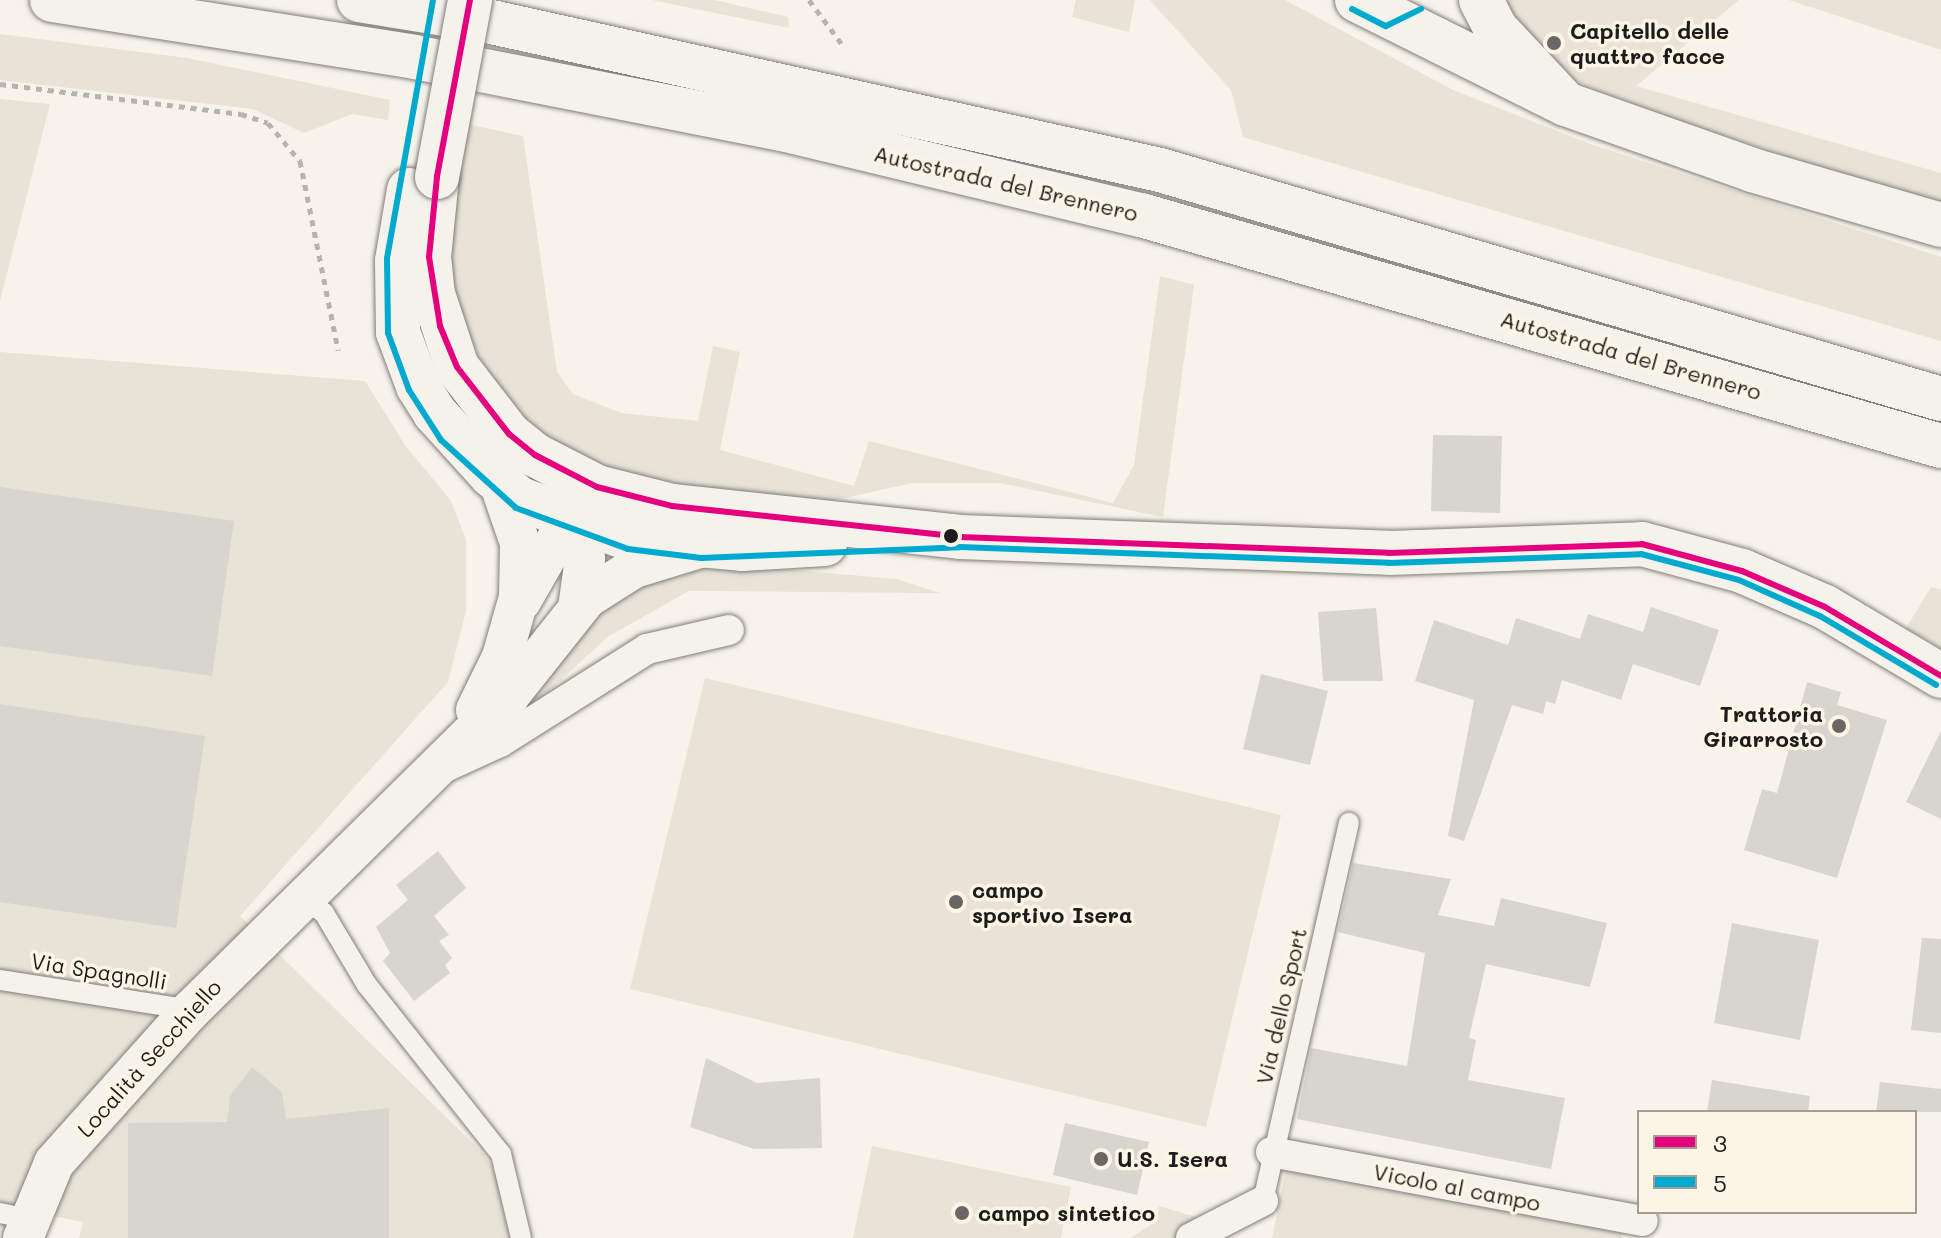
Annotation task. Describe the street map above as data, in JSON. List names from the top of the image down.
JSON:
{
  "streets": {
    "main road": ["Autostrada del Brennero"],
    "street": ["Località Secchiello", "Vicolo al campo"],
    "lane": ["Via Spagnolli", "Via dello Sport"]
  },
  "crossings": [
    ["Via Spagnolli", "Località Secchiello"],
    ["Via dello Sport", "Vicolo al campo"]
  ],
  "places": [
    "Capitello delle quattro facce",
    "Trattoria Girarrosto",
    "campo sportivo Isera",
    "U.S. Isera",
    "campo sintetico"
  ],
  "lines": ["transit line 3", "transit line 5"],
  "legend": ["3", "5"]
}
